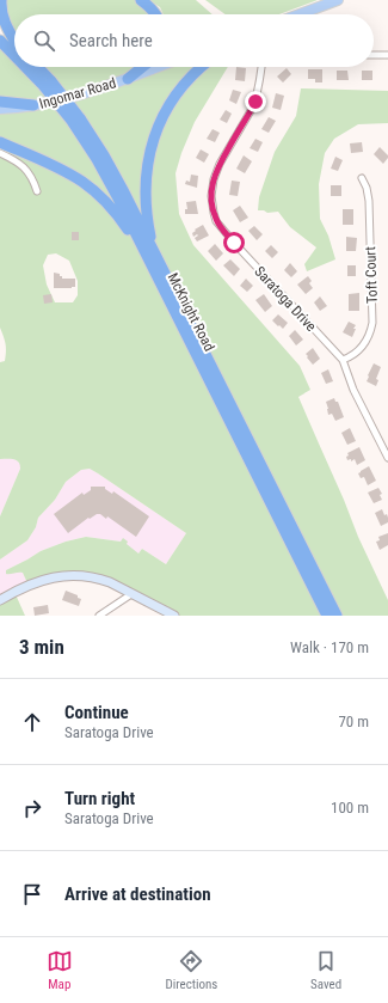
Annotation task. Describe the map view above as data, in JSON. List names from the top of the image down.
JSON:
{
  "streets": {
    "highway": ["McKnight Road"],
    "main road": ["Ingomar Road"],
    "street": ["Toft Court", "Saratoga Drive"]
  },
  "crossings": [
    ["Toft Court", "Saratoga Drive"]
  ],
  "page": {
    "search": "Search here",
    "heading": ["3 min", "Walk · 170 m"],
    "list": [
      ["Continue", "Saratoga Drive", "70 m"],
      ["Turn right", "Saratoga Drive", "100 m"],
      "Arrive at destination"
    ],
    "nav": ["Map", "Directions", "Saved"]
  }
}
